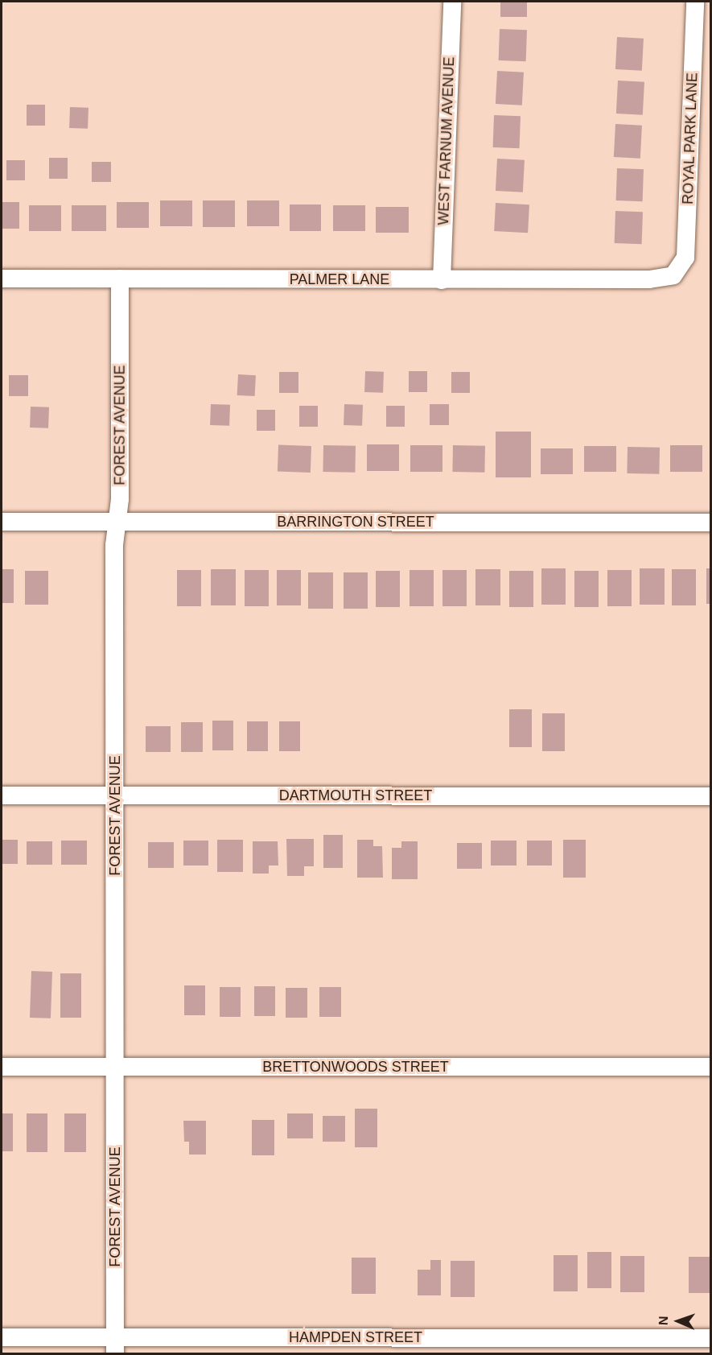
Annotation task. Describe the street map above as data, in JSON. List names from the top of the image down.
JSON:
{
  "streets": {
    "street": [
      "ROYAL PARK LANE",
      "WEST FARNUM AVENUE",
      "PALMER LANE",
      "FOREST AVENUE",
      "BARRINGTON STREET",
      "DARTMOUTH STREET",
      "BRETTONWOODS STREET",
      "HAMPDEN STREET"
    ]
  },
  "crossings": [
    ["ROYAL PARK LANE", "PALMER LANE"],
    ["WEST FARNUM AVENUE", "PALMER LANE"],
    ["PALMER LANE", "FOREST AVENUE"],
    ["FOREST AVENUE", "BARRINGTON STREET"],
    ["FOREST AVENUE", "DARTMOUTH STREET"],
    ["FOREST AVENUE", "BRETTONWOODS STREET"],
    ["FOREST AVENUE", "HAMPDEN STREET"]
  ],
  "north": "left"
}
